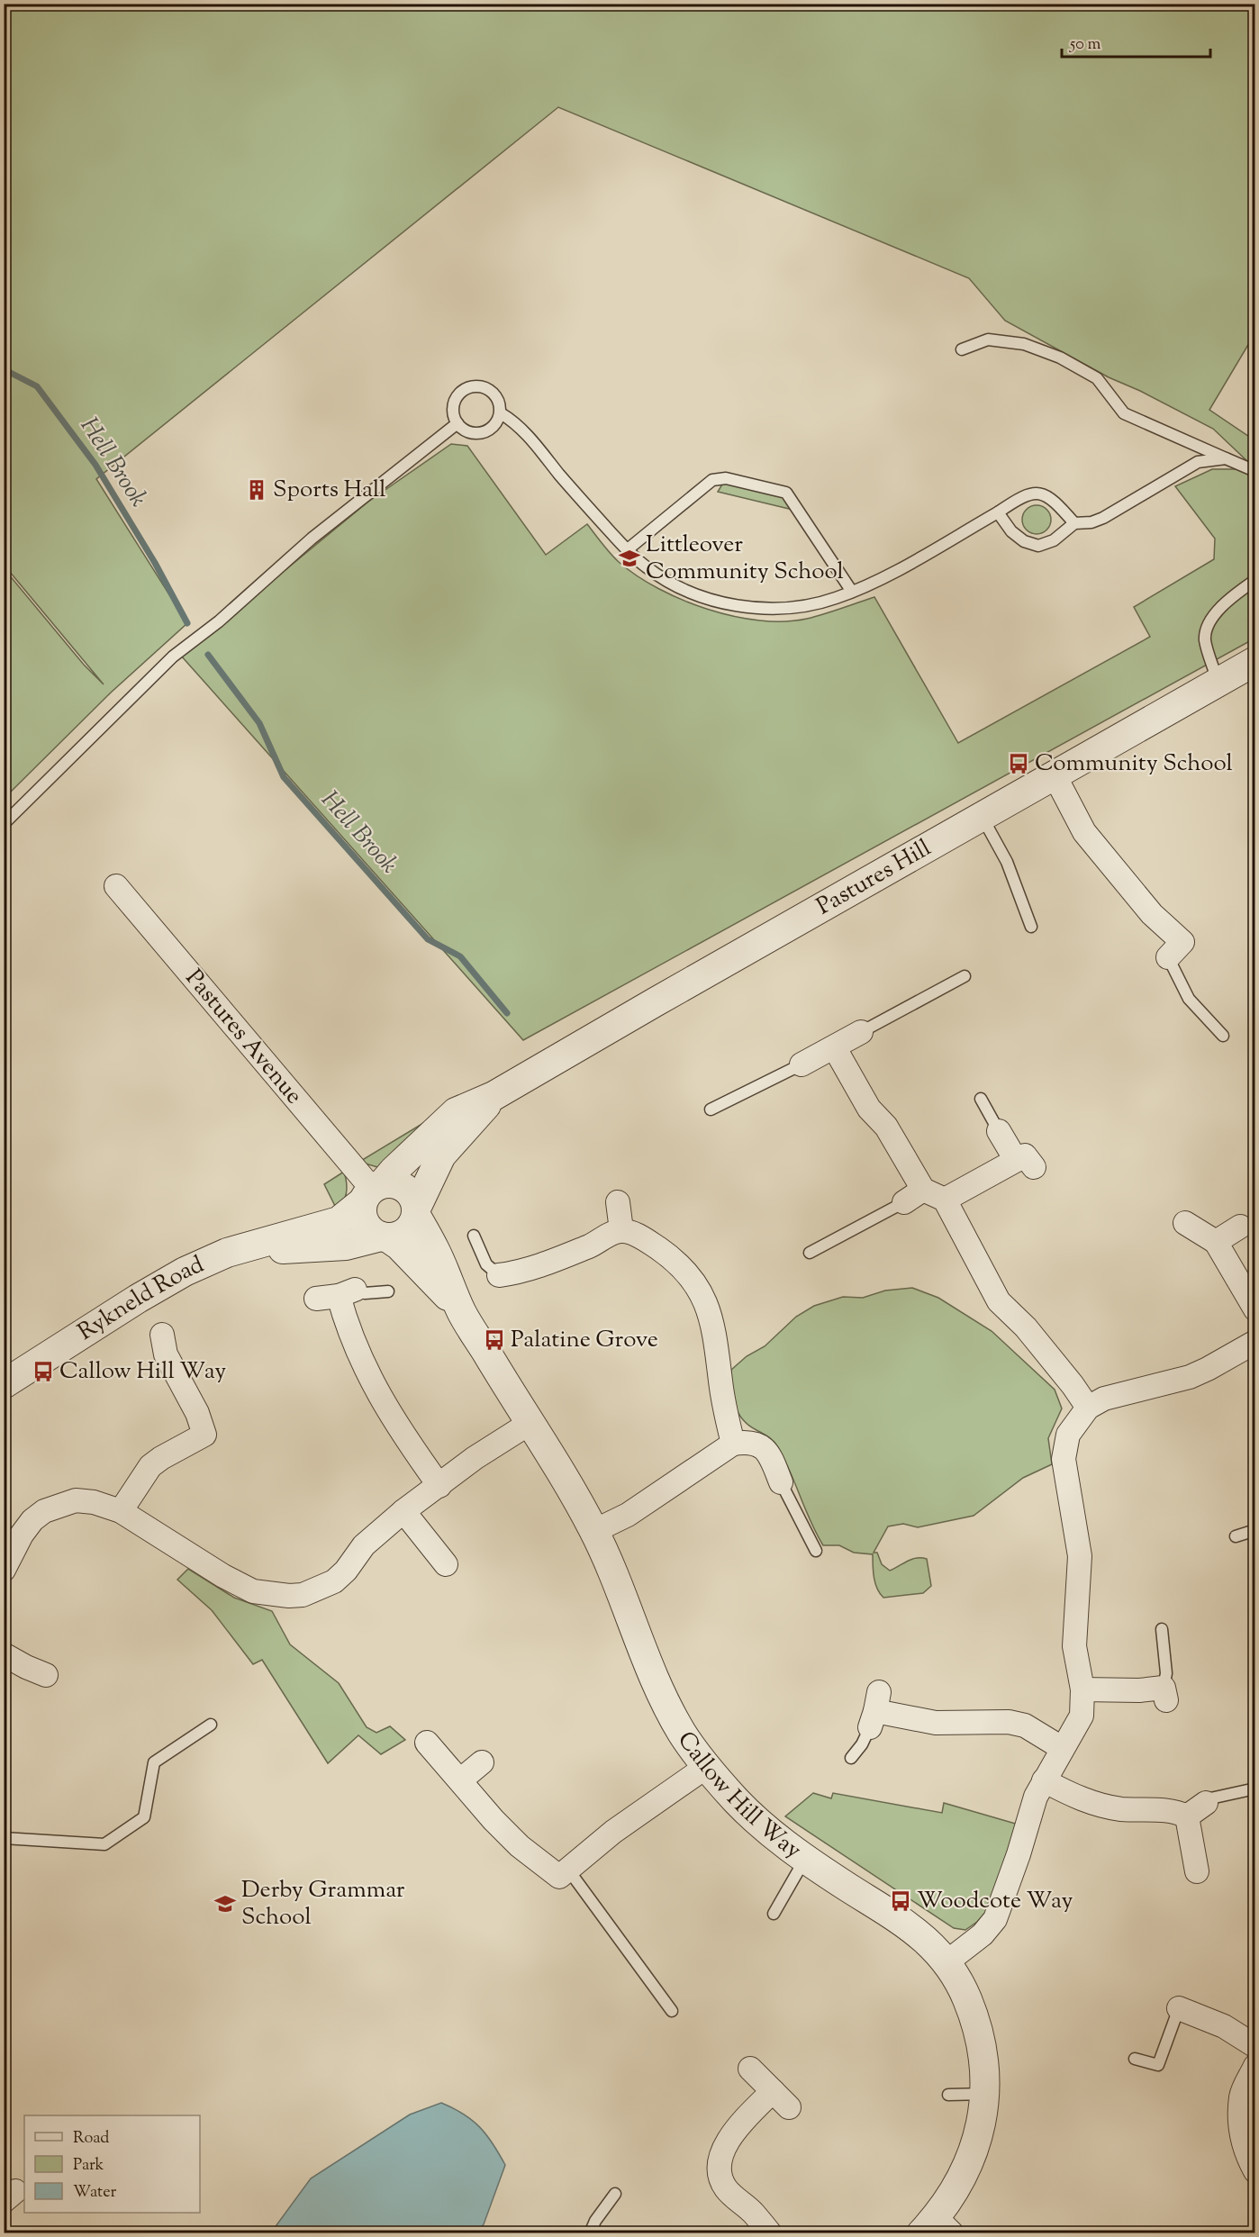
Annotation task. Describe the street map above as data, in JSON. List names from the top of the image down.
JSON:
{
  "streets": {
    "street": [
      "Pastures Hill",
      "Pastures Avenue",
      "Rykneld Road",
      "Callow Hill Way"
    ]
  },
  "crossings": [
    ["Pastures Hill", "Pastures Avenue"],
    ["Pastures Hill", "Rykneld Road"],
    ["Pastures Hill", "Callow Hill Way"],
    ["Pastures Avenue", "Rykneld Road"],
    ["Pastures Avenue", "Callow Hill Way"],
    ["Rykneld Road", "Callow Hill Way"]
  ],
  "water": ["Hell Brook"],
  "places": {
    "building": ["Sports Hall"],
    "school or university": ["Littleover Community School", "Derby Grammar School"],
    "bus stop": [
      "Community School",
      "Palatine Grove",
      "Callow Hill Way",
      "Woodcote Way"
    ]
  },
  "legend": ["Road", "Park", "Water"],
  "scale_bar": "50 m"
}
